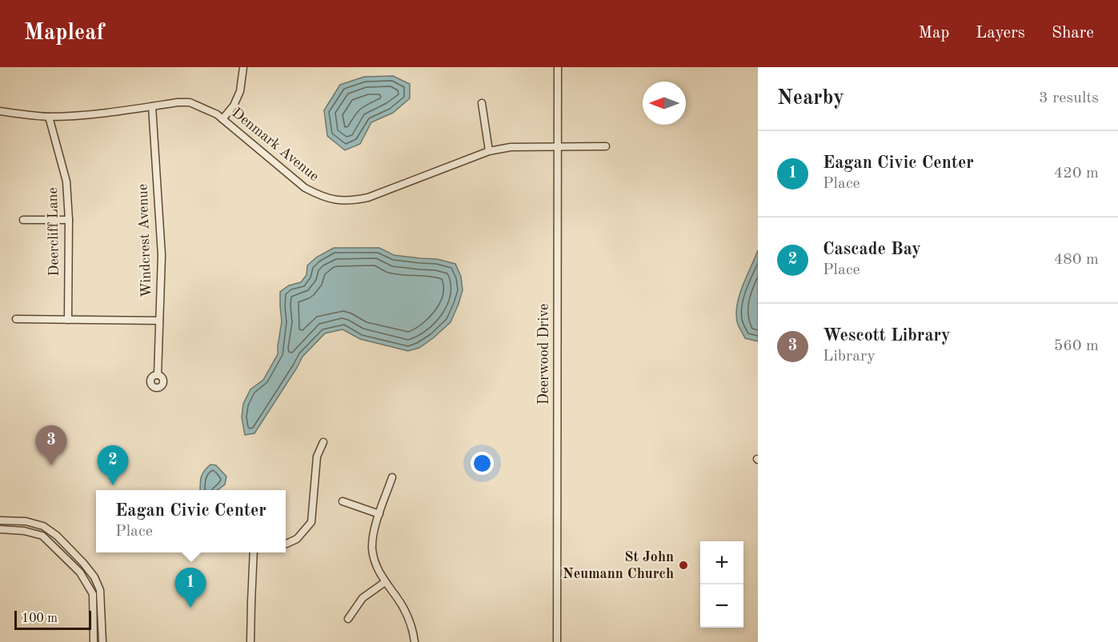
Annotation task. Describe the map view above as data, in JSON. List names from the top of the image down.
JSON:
{
  "streets": {
    "street": [
      "Denmark Avenue",
      "Deercliff Lane",
      "Windcrest Avenue",
      "Deerwood Drive"
    ]
  },
  "crossings": [
    ["Denmark Avenue", "Deercliff Lane"],
    ["Denmark Avenue", "Windcrest Avenue"],
    ["Denmark Avenue", "Deerwood Drive"]
  ],
  "places": ["St John Neumann Church"],
  "scale_bar": "100 m",
  "north": "left",
  "page": {
    "header": "Mapleaf",
    "nav": ["Map", "Layers", "Share"],
    "heading": ["Nearby", "3 results"],
    "list": [
      {
        "mark": "1",
        "name": "Eagan Civic Center",
        "note": "Place",
        "value": "420 m"
      },
      {
        "mark": "2",
        "name": "Cascade Bay",
        "note": "Place",
        "value": "480 m"
      },
      {
        "mark": "3",
        "name": "Wescott Library",
        "note": "Library",
        "value": "560 m"
      }
    ],
    "pins": ["3", "2", "1"],
    "popup": ["Eagan Civic Center", "Place"],
    "map_buttons": ["+", "−"],
    "scale": "100 m"
  }
}
